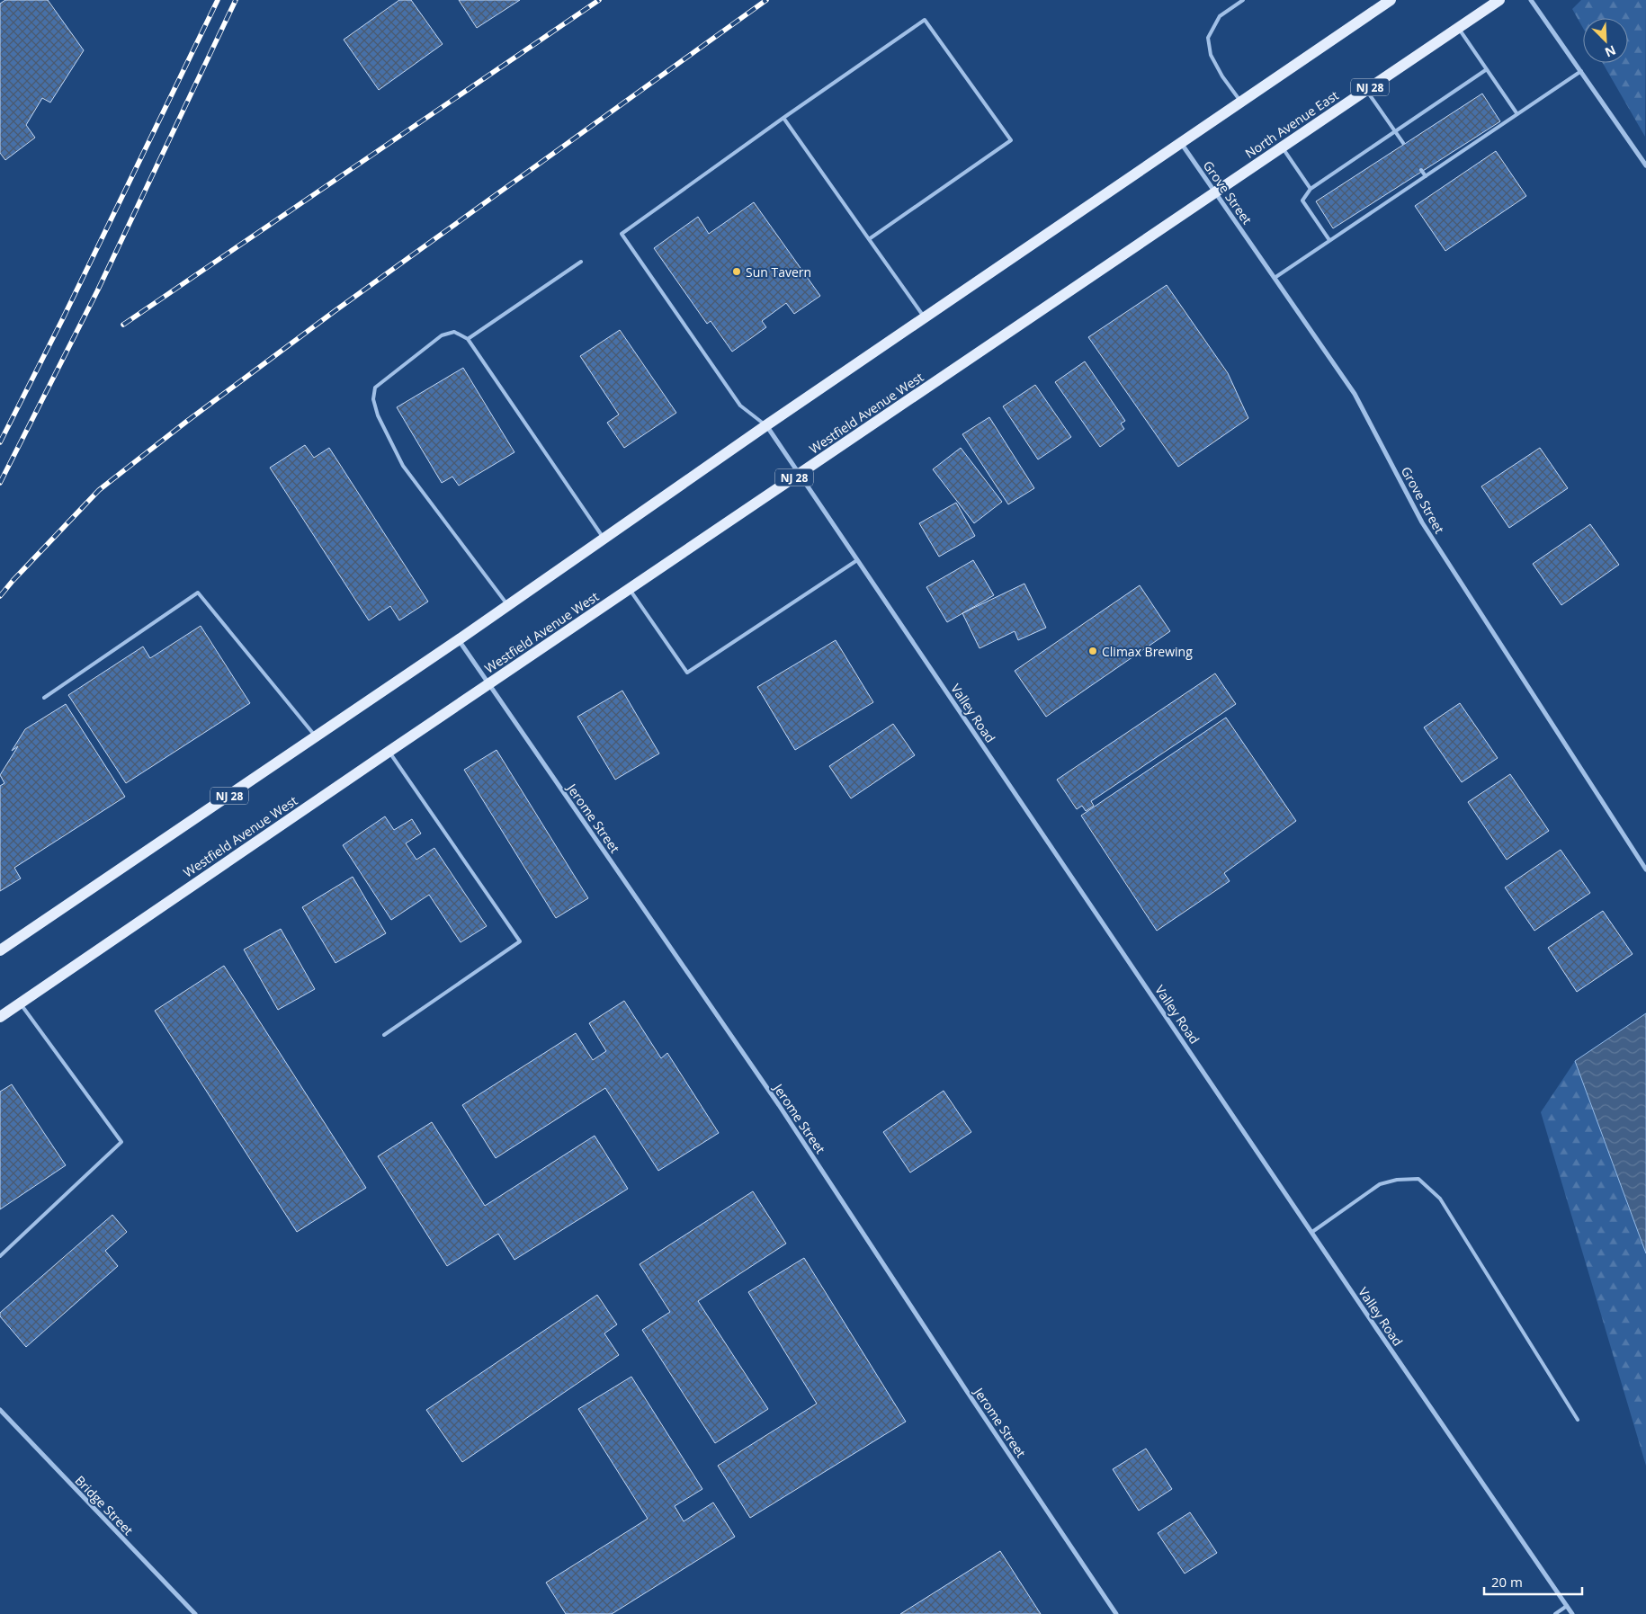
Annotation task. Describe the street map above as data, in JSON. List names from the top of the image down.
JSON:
{
  "streets": {
    "main road": ["NJ 28", "North Avenue East", "Westfield Avenue West"],
    "street": [
      "Grove Street",
      "Valley Road",
      "Jerome Street",
      "Bridge Street"
    ]
  },
  "crossings": [
    ["NJ 28", "Grove Street"],
    ["NJ 28", "Valley Road"],
    ["NJ 28", "Jerome Street"],
    ["North Avenue East", "Grove Street"],
    ["North Avenue East", "Westfield Avenue West"],
    ["Westfield Avenue West", "Valley Road"],
    ["Westfield Avenue West", "Jerome Street"]
  ],
  "places": ["Sun Tavern", "Climax Brewing"],
  "scale_bar": "20 m",
  "north": "bottom right"
}
